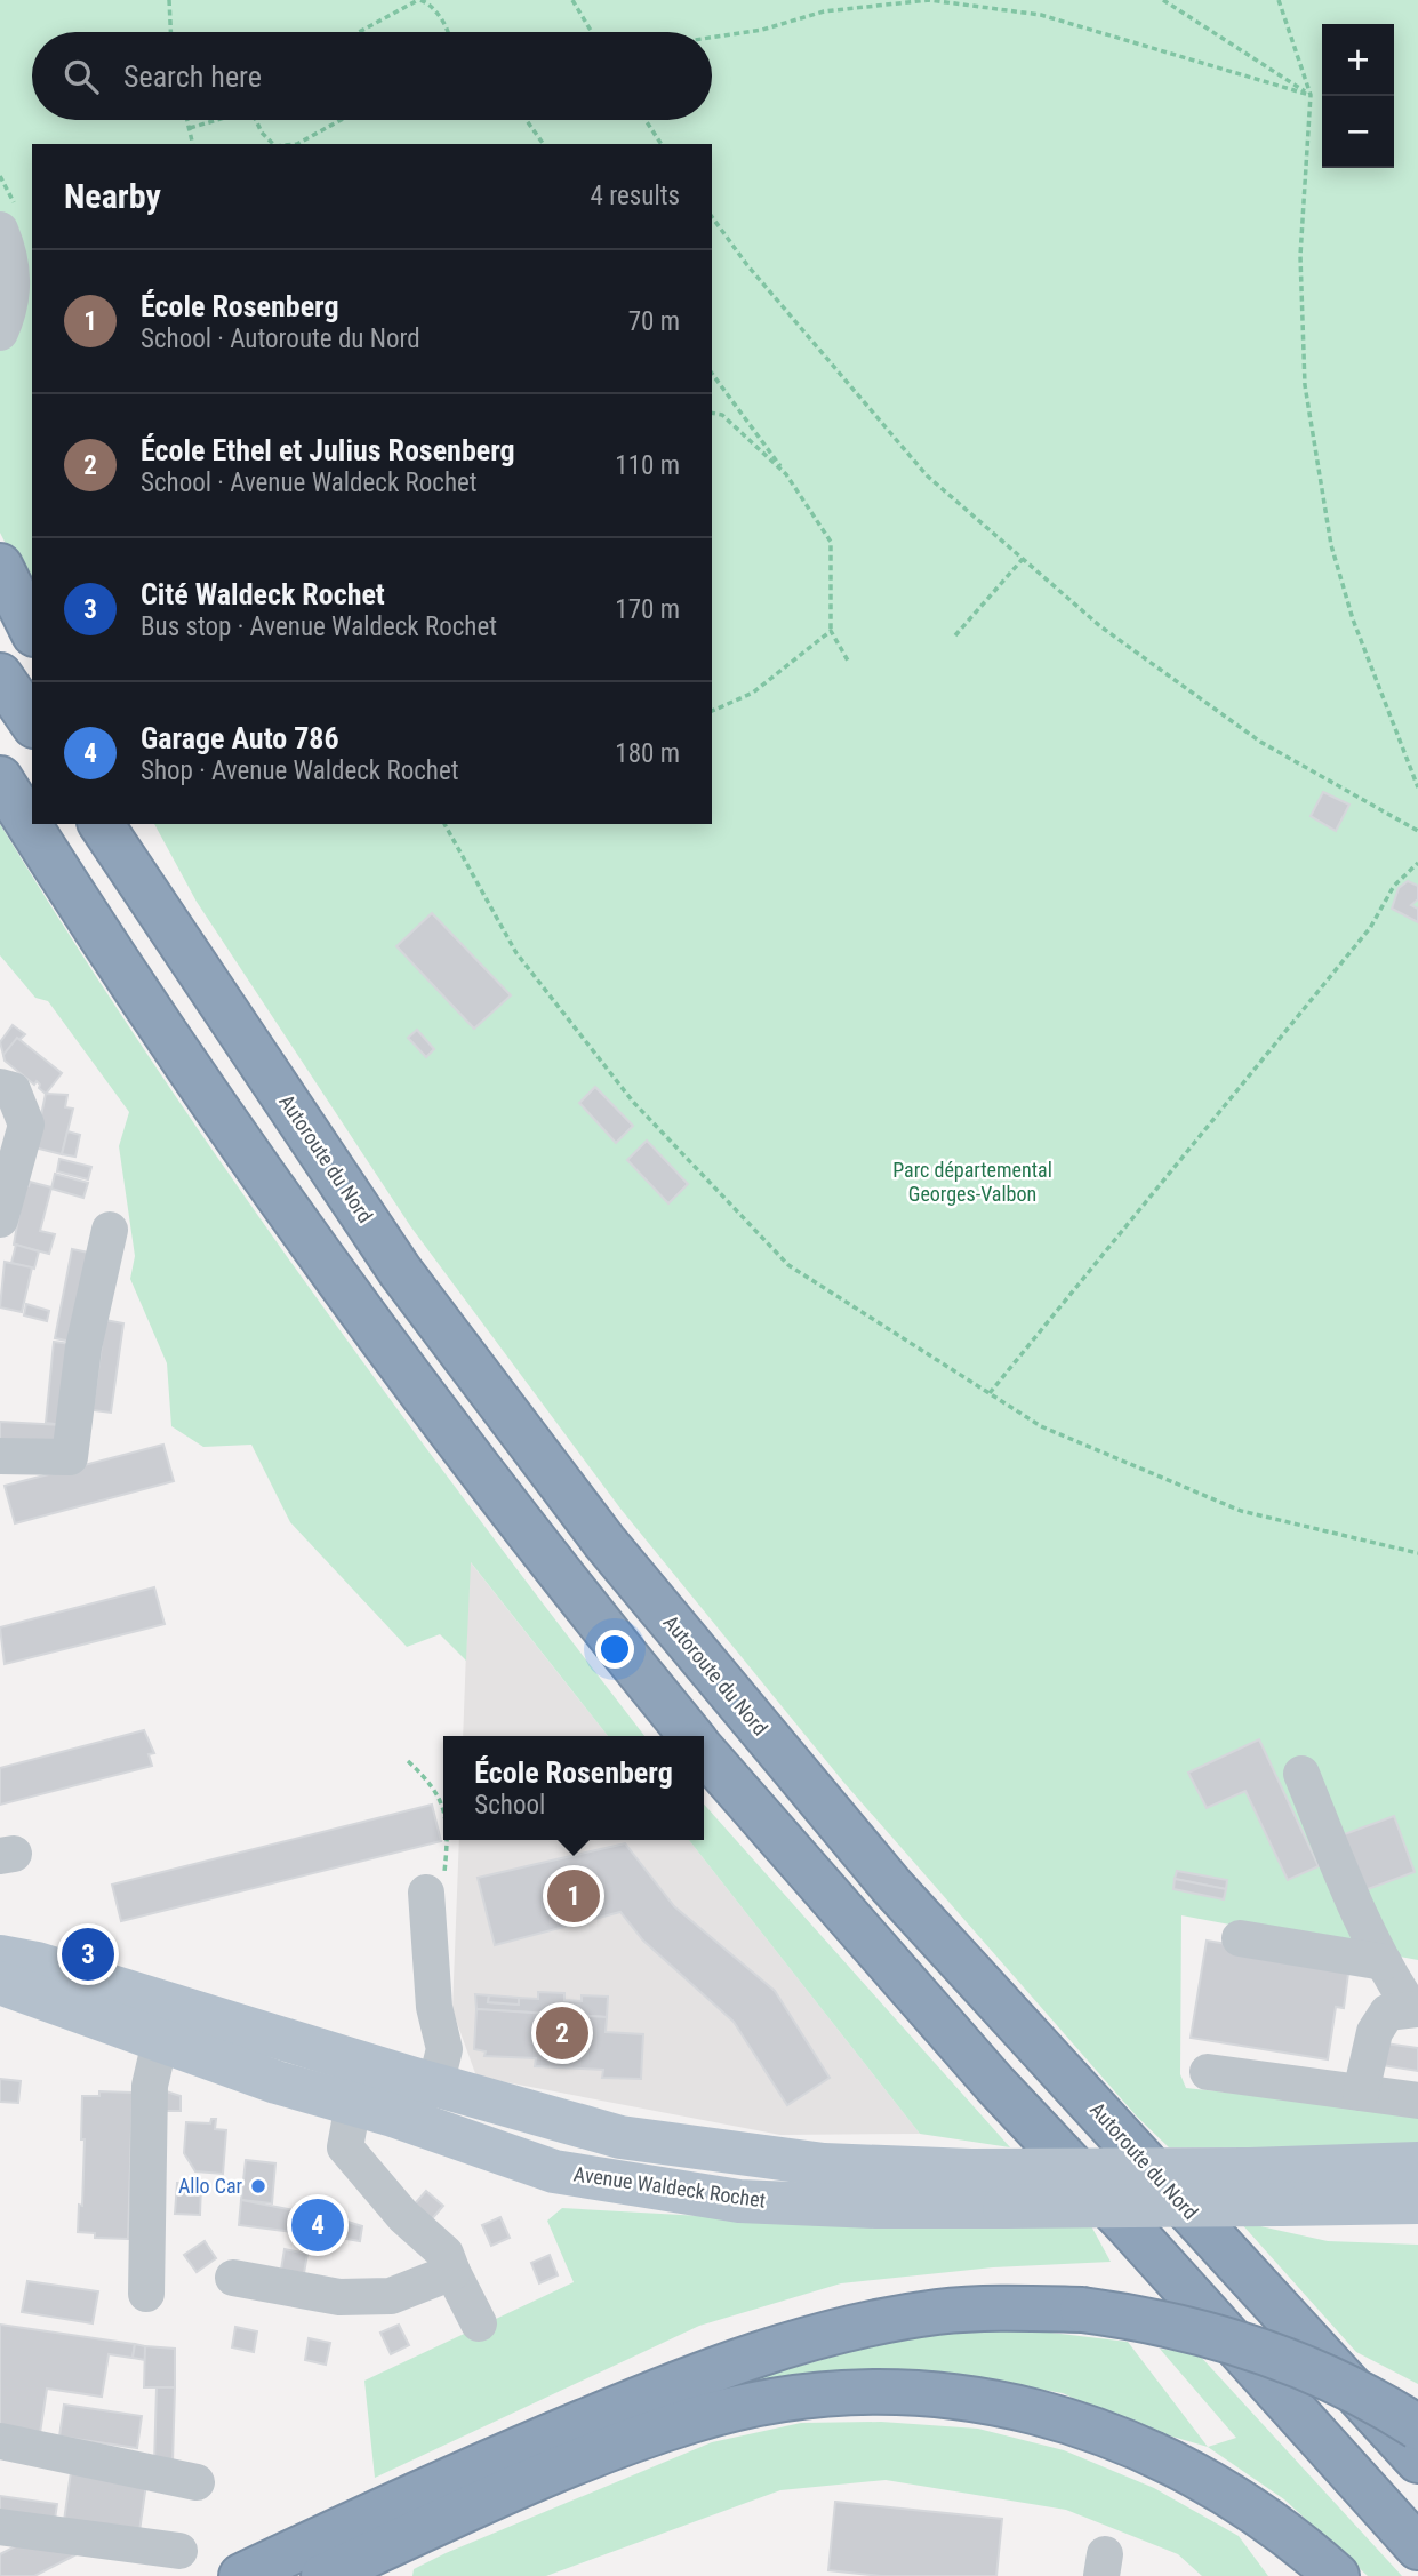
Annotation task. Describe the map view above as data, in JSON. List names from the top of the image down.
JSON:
{
  "streets": {
    "highway": ["Autoroute du Nord"],
    "main road": ["Avenue Waldeck Rochet"]
  },
  "parks": ["Parc départemental Georges-Valbon"],
  "places": ["Allo Car"],
  "page": {
    "map_buttons": ["+", "−"],
    "search": "Search here",
    "heading": ["Nearby", "4 results"],
    "list": [
      {
        "mark": "1",
        "name": "École Rosenberg",
        "note": "School · Autoroute du Nord",
        "value": "70 m"
      },
      {
        "mark": "2",
        "name": "École Ethel et Julius Rosenberg",
        "note": "School · Avenue Waldeck Rochet",
        "value": "110 m"
      },
      {
        "mark": "3",
        "name": "Cité Waldeck Rochet",
        "note": "Bus stop · Avenue Waldeck Rochet",
        "value": "170 m"
      },
      {
        "mark": "4",
        "name": "Garage Auto 786",
        "note": "Shop · Avenue Waldeck Rochet",
        "value": "180 m"
      }
    ],
    "popup": ["École Rosenberg", "School"],
    "pins": [
      "1",
      "3",
      "2",
      "4"
    ]
  }
}
